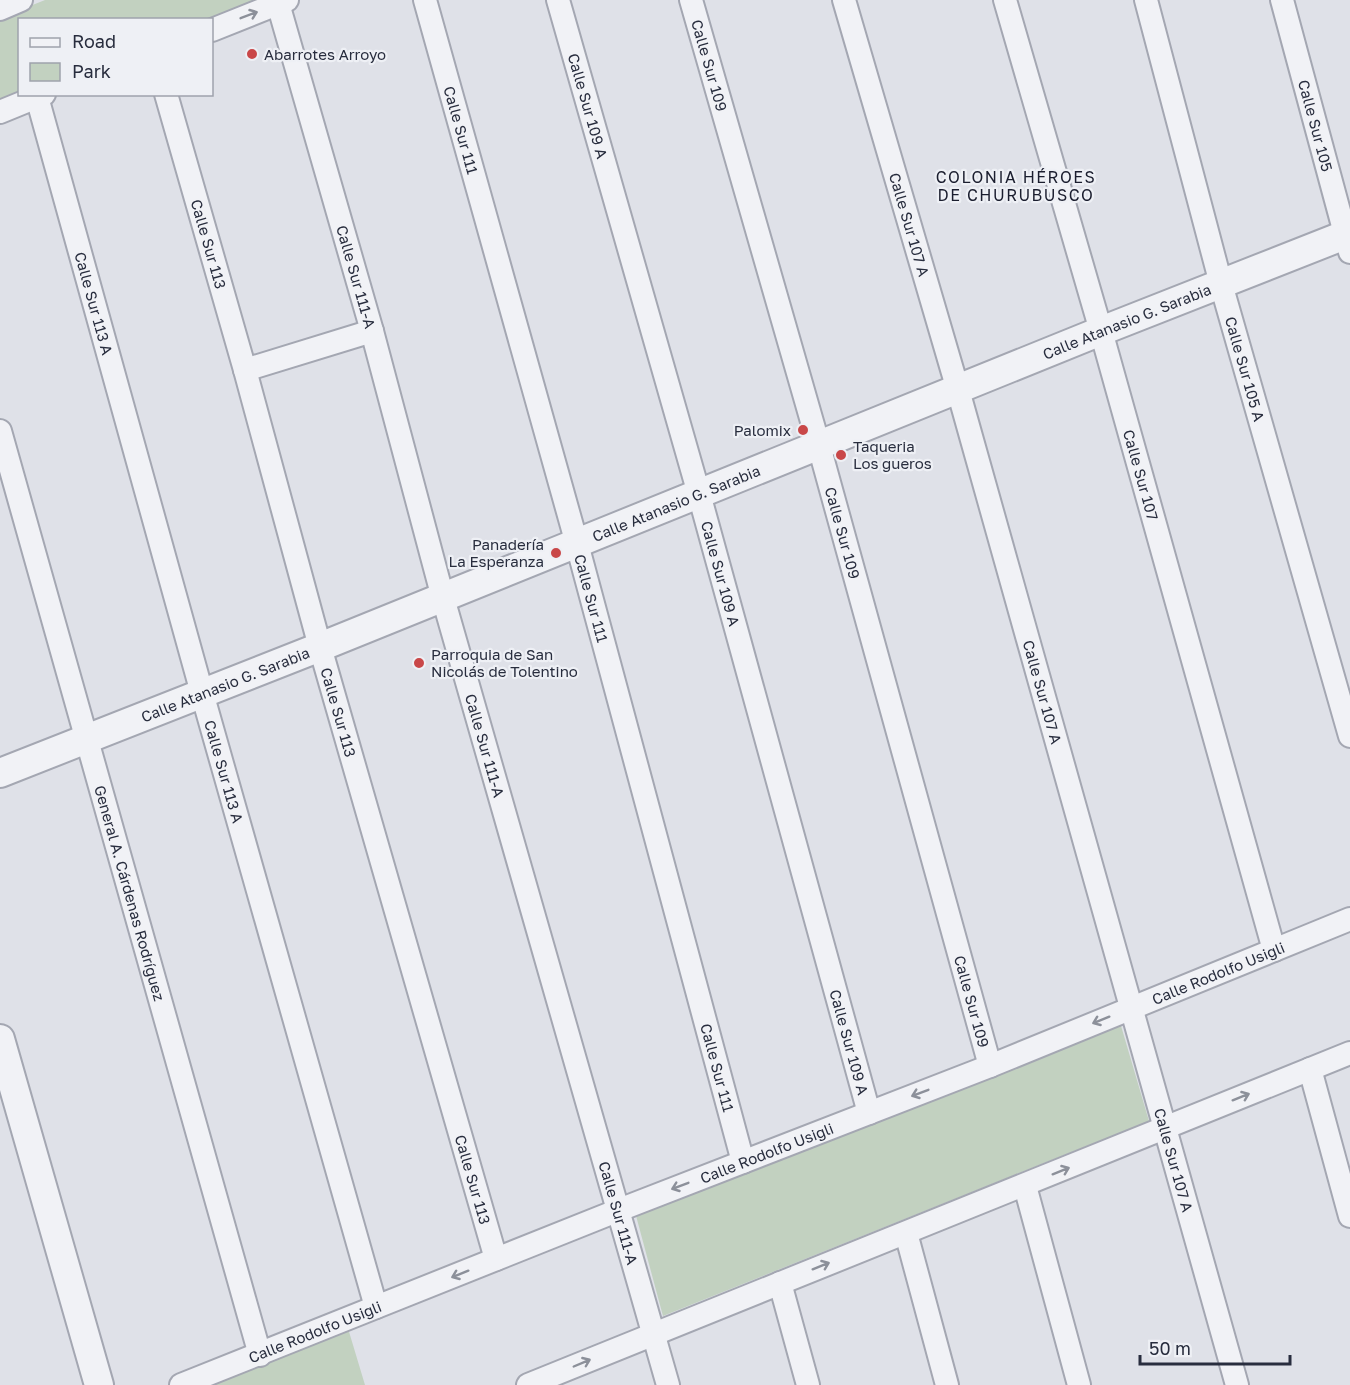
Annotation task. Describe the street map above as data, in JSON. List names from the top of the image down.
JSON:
{
  "streets": {
    "street": [
      "Calle Sur 109",
      "Calle Sur 109 A",
      "Calle Sur 105",
      "Calle Sur 111",
      "Calle Sur 107 A",
      "Calle Sur 113",
      "Calle Sur 111-A",
      "Calle Sur 113 A",
      "Calle Atanasio G. Sarabia",
      "Calle Sur 105 A",
      "Calle Sur 107",
      "General A. Cárdenas Rodríguez",
      "Calle Rodolfo Usigli"
    ]
  },
  "crossings": [
    ["Calle Sur 109", "Calle Atanasio G. Sarabia"],
    ["Calle Sur 109", "Calle Rodolfo Usigli"],
    ["Calle Sur 109 A", "Calle Atanasio G. Sarabia"],
    ["Calle Sur 109 A", "Calle Rodolfo Usigli"],
    ["Calle Sur 105", "Calle Atanasio G. Sarabia"],
    ["Calle Sur 111", "Calle Atanasio G. Sarabia"],
    ["Calle Sur 111", "Calle Rodolfo Usigli"],
    ["Calle Sur 107 A", "Calle Atanasio G. Sarabia"],
    ["Calle Sur 107 A", "Calle Rodolfo Usigli"],
    ["Calle Sur 113", "Calle Atanasio G. Sarabia"],
    ["Calle Sur 113", "Calle Rodolfo Usigli"],
    ["Calle Sur 111-A", "Calle Atanasio G. Sarabia"],
    ["Calle Sur 111-A", "Calle Rodolfo Usigli"],
    ["Calle Sur 113 A", "Calle Atanasio G. Sarabia"],
    ["Calle Sur 113 A", "Calle Rodolfo Usigli"],
    ["Calle Atanasio G. Sarabia", "Calle Sur 105 A"],
    ["Calle Atanasio G. Sarabia", "Calle Sur 107"],
    ["Calle Atanasio G. Sarabia", "General A. Cárdenas Rodríguez"],
    ["Calle Sur 107", "Calle Rodolfo Usigli"],
    ["General A. Cárdenas Rodríguez", "Calle Rodolfo Usigli"]
  ],
  "districts": ["COLONIA HÉROES DE CHURUBUSCO"],
  "places": [
    "Abarrotes Arroyo",
    "Palomix",
    "Taqueria Los gueros",
    "Panadería La Esperanza",
    "Parroquia de San Nicolás de Tolentino"
  ],
  "legend": ["Road", "Park"],
  "scale_bar": "50 m"
}
